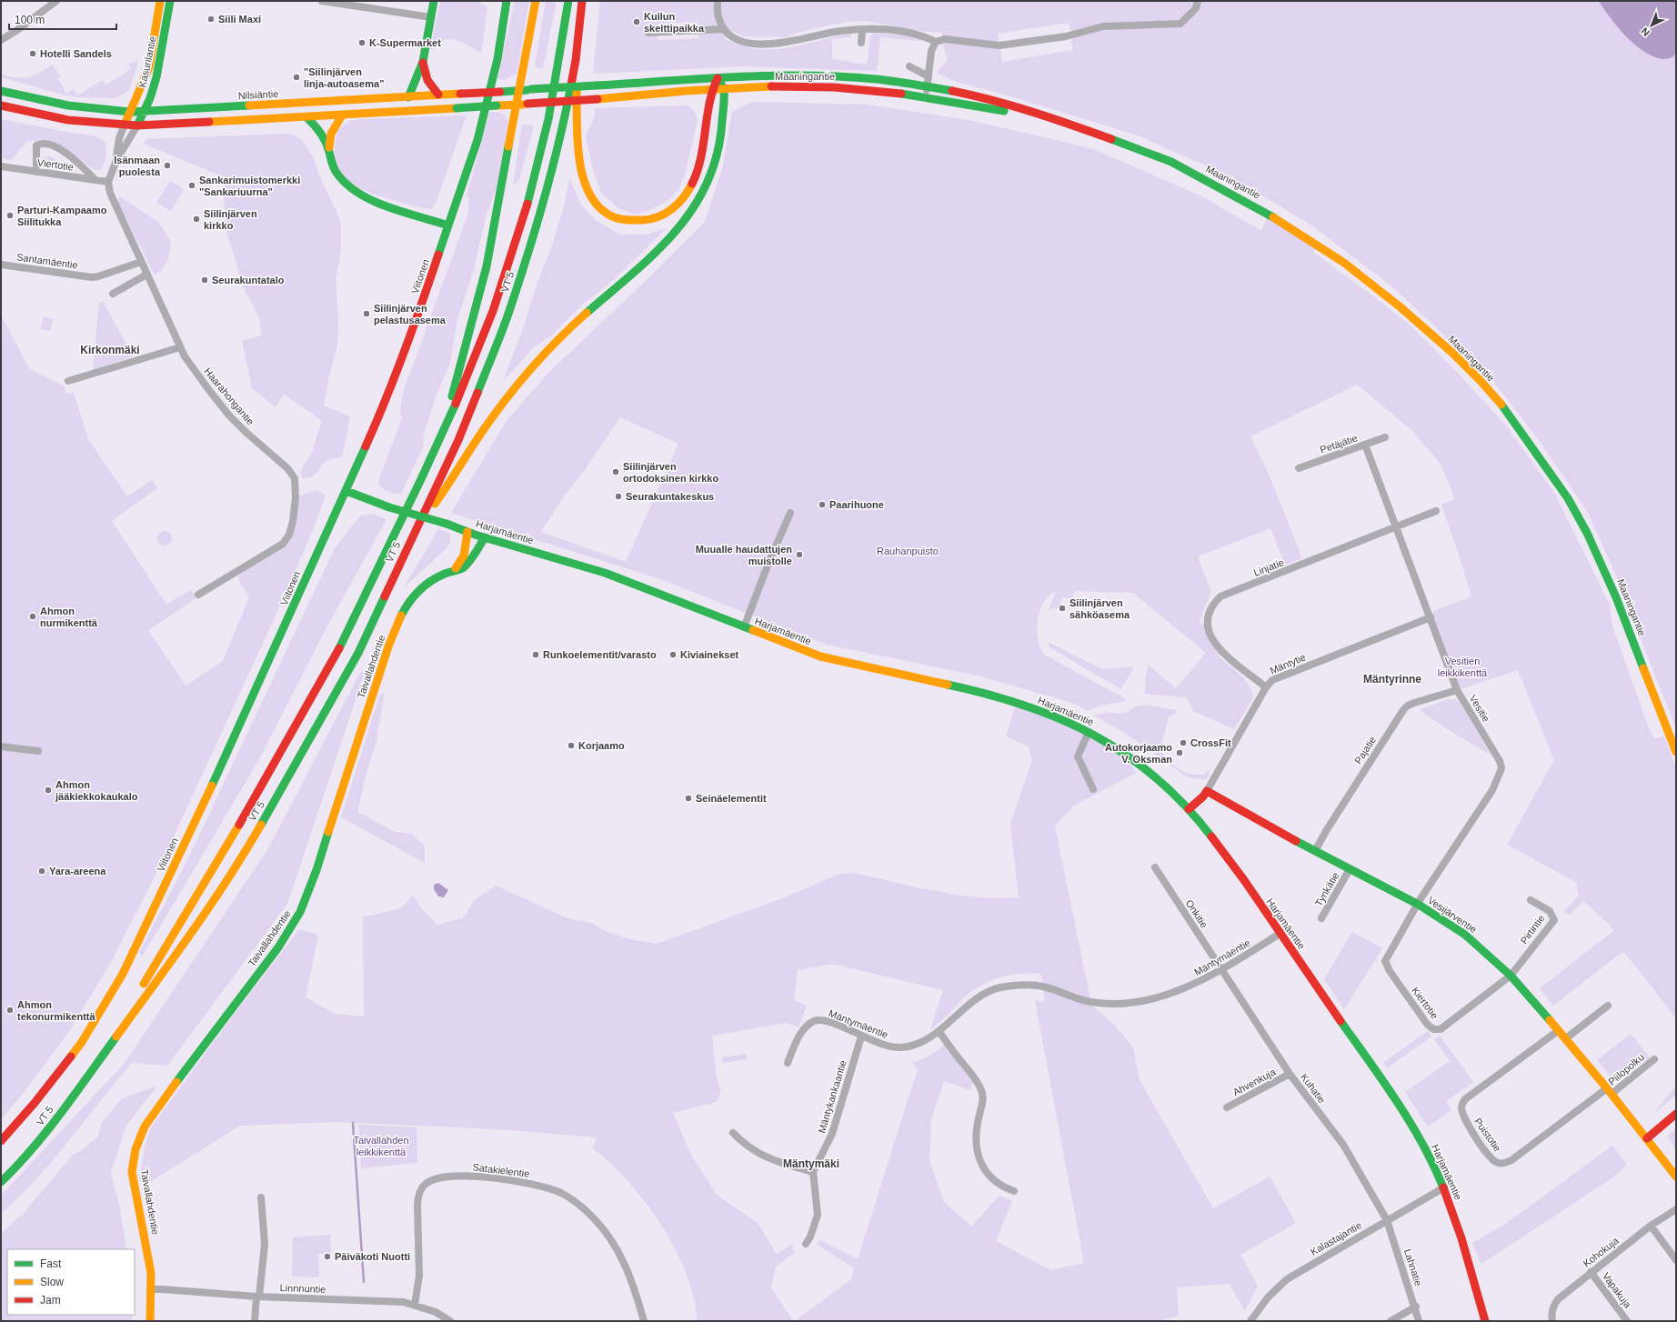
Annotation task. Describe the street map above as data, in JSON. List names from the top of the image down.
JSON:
{
  "streets": {
    "main road": [
      "Kasurilantie",
      "Maaningantie",
      "Nilsiäntie",
      "Viitonen",
      "VT 5",
      "Harjamäentie",
      "Taivallahdentie",
      "Vesijärventie"
    ],
    "street": [
      "Viertotie",
      "Santamäentie",
      "Haarahongantie",
      "Petäjätie",
      "Linjatie",
      "Mäntytie",
      "Vesitie",
      "Pajatie",
      "Tynkätie",
      "Onkitie",
      "Pirtintie",
      "Mäntymäentie",
      "Kiertotie",
      "Piilopolku",
      "Ahvenkuja",
      "Kuhatie",
      "Mäntykankaantie",
      "Puistotie",
      "Satakielentie",
      "Kalastajantie",
      "Kohokuja",
      "Lahnatie",
      "Linnnuntie",
      "Vapakuja"
    ]
  },
  "crossings": [
    ["Kasurilantie", "Nilsiäntie"],
    ["Maaningantie", "Nilsiäntie"],
    ["Viertotie", "Haarahongantie"],
    ["Santamäentie", "Haarahongantie"],
    ["Viitonen", "Harjamäentie"],
    ["Petäjätie", "Vesitie"],
    ["Harjamäentie", "Taivallahdentie"],
    ["Harjamäentie", "Mäntymäentie"],
    ["Harjamäentie", "Kalastajantie"],
    ["Linjatie", "Mäntytie"],
    ["Linjatie", "Vesitie"],
    ["Mäntytie", "Vesitie"],
    ["Mäntytie", "Vesijärventie"],
    ["Taivallahdentie", "Linnnuntie"],
    ["Vesitie", "Pajatie"],
    ["Vesitie", "Vesijärventie"],
    ["Vesitie", "Kiertotie"],
    ["Pajatie", "Vesijärventie"],
    ["Tynkätie", "Vesijärventie"],
    ["Onkitie", "Mäntymäentie"],
    ["Onkitie", "Kuhatie"],
    ["Vesijärventie", "Pirtintie"],
    ["Vesijärventie", "Kiertotie"],
    ["Vesijärventie", "Piilopolku"],
    ["Vesijärventie", "Puistotie"],
    ["Pirtintie", "Kiertotie"],
    ["Mäntymäentie", "Kuhatie"],
    ["Mäntymäentie", "Mäntykankaantie"],
    ["Piilopolku", "Puistotie"],
    ["Ahvenkuja", "Kuhatie"],
    ["Kuhatie", "Kalastajantie"],
    ["Kuhatie", "Lahnatie"],
    ["Satakielentie", "Linnnuntie"],
    ["Kalastajantie", "Lahnatie"],
    ["Kohokuja", "Vapakuja"]
  ],
  "districts": ["Kirkonmäki", "Mäntyrinne", "Mäntymäki"],
  "parks": ["Rauhanpuisto", "Vesitien leikkikenttä", "Taivallahden leikkikenttä"],
  "places": [
    "Siili Maxi",
    "Kuilun skeittipaikka",
    "K-Supermarket",
    "Hotelli Sandels",
    "\"Siilinjärven linja-autoasema\"",
    "Isänmaan puolesta",
    "Sankarimuistomerkki \"Sankariuurna\"",
    "Parturi-Kampaamo Siilitukka",
    "Siilinjärven kirkko",
    "Seurakuntatalo",
    "Siilinjärven pelastusasema",
    "Siilinjärven ortodoksinen kirkko",
    "Seurakuntakeskus",
    "Paarihuone",
    "Muualle haudattujen muistolle",
    "Siilinjärven sähköasema",
    "Ahmon nurmikenttä",
    "Runkoelementit/varasto",
    "Kiviainekset",
    "CrossFit",
    "Korjaamo",
    "Autokorjaamo V. Oksman",
    "Ahmon jääkiekkokaukalo",
    "Seinäelementit",
    "Yara-areena",
    "Ahmon tekonurmikenttä",
    "Päiväkoti Nuotti"
  ],
  "legend": ["Fast", "Slow", "Jam"],
  "scale_bar": "100 m",
  "north": "bottom left"
}
